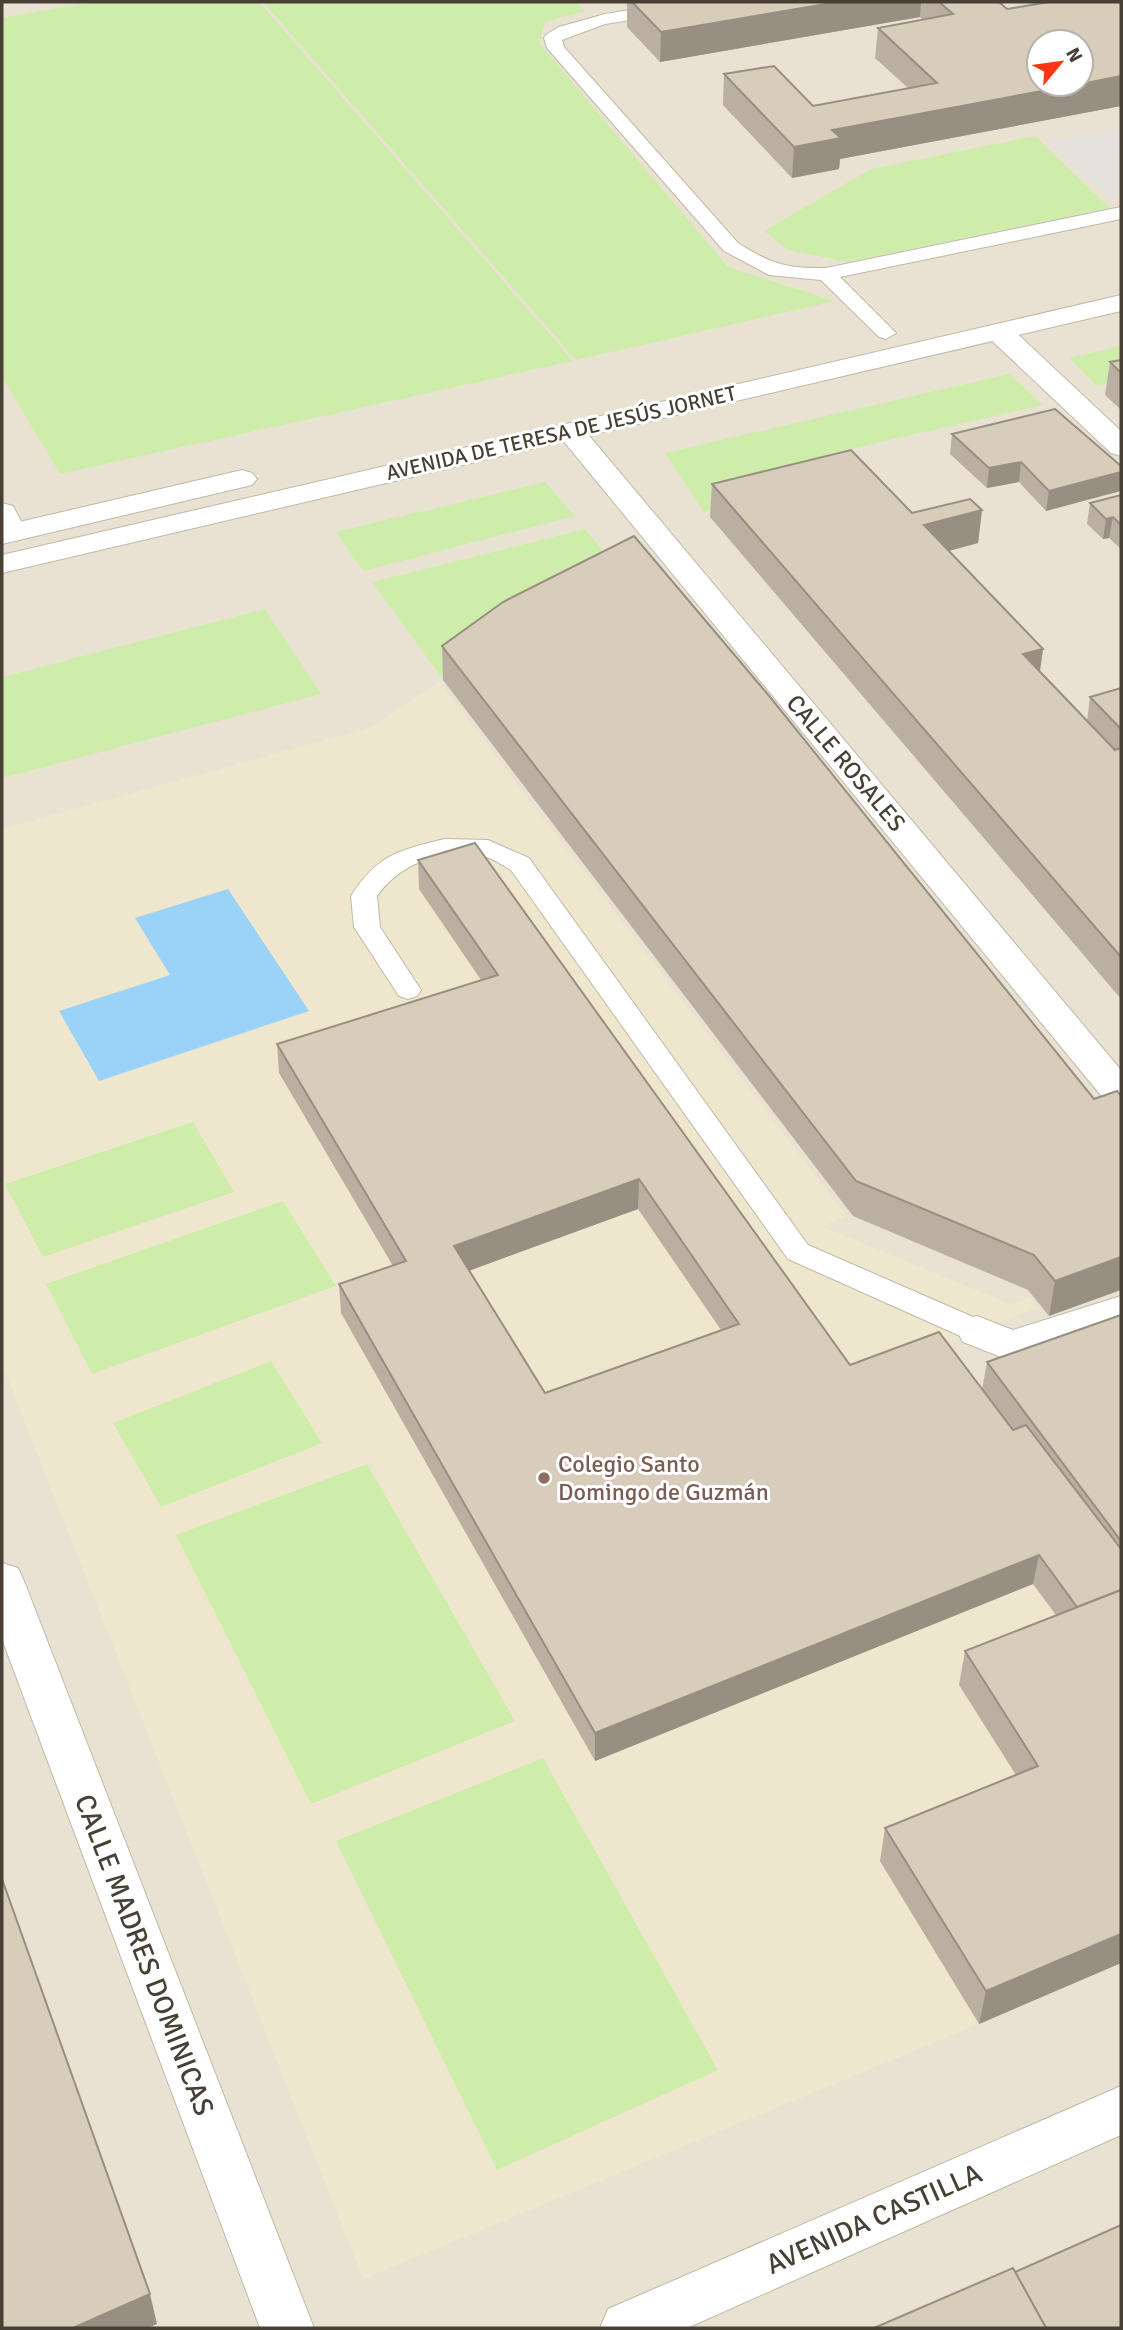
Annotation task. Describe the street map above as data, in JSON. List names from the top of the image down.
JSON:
{
  "streets": {
    "street": [
      "AVENIDA DE TERESA DE JESÚS JORNET",
      "CALLE ROSALES",
      "CALLE MADRES DOMINICAS",
      "AVENIDA CASTILLA"
    ]
  },
  "crossings": [
    ["AVENIDA DE TERESA DE JESÚS JORNET", "CALLE ROSALES"]
  ],
  "places": ["Colegio Santo Domingo de Guzmán"],
  "north": "top right"
}
